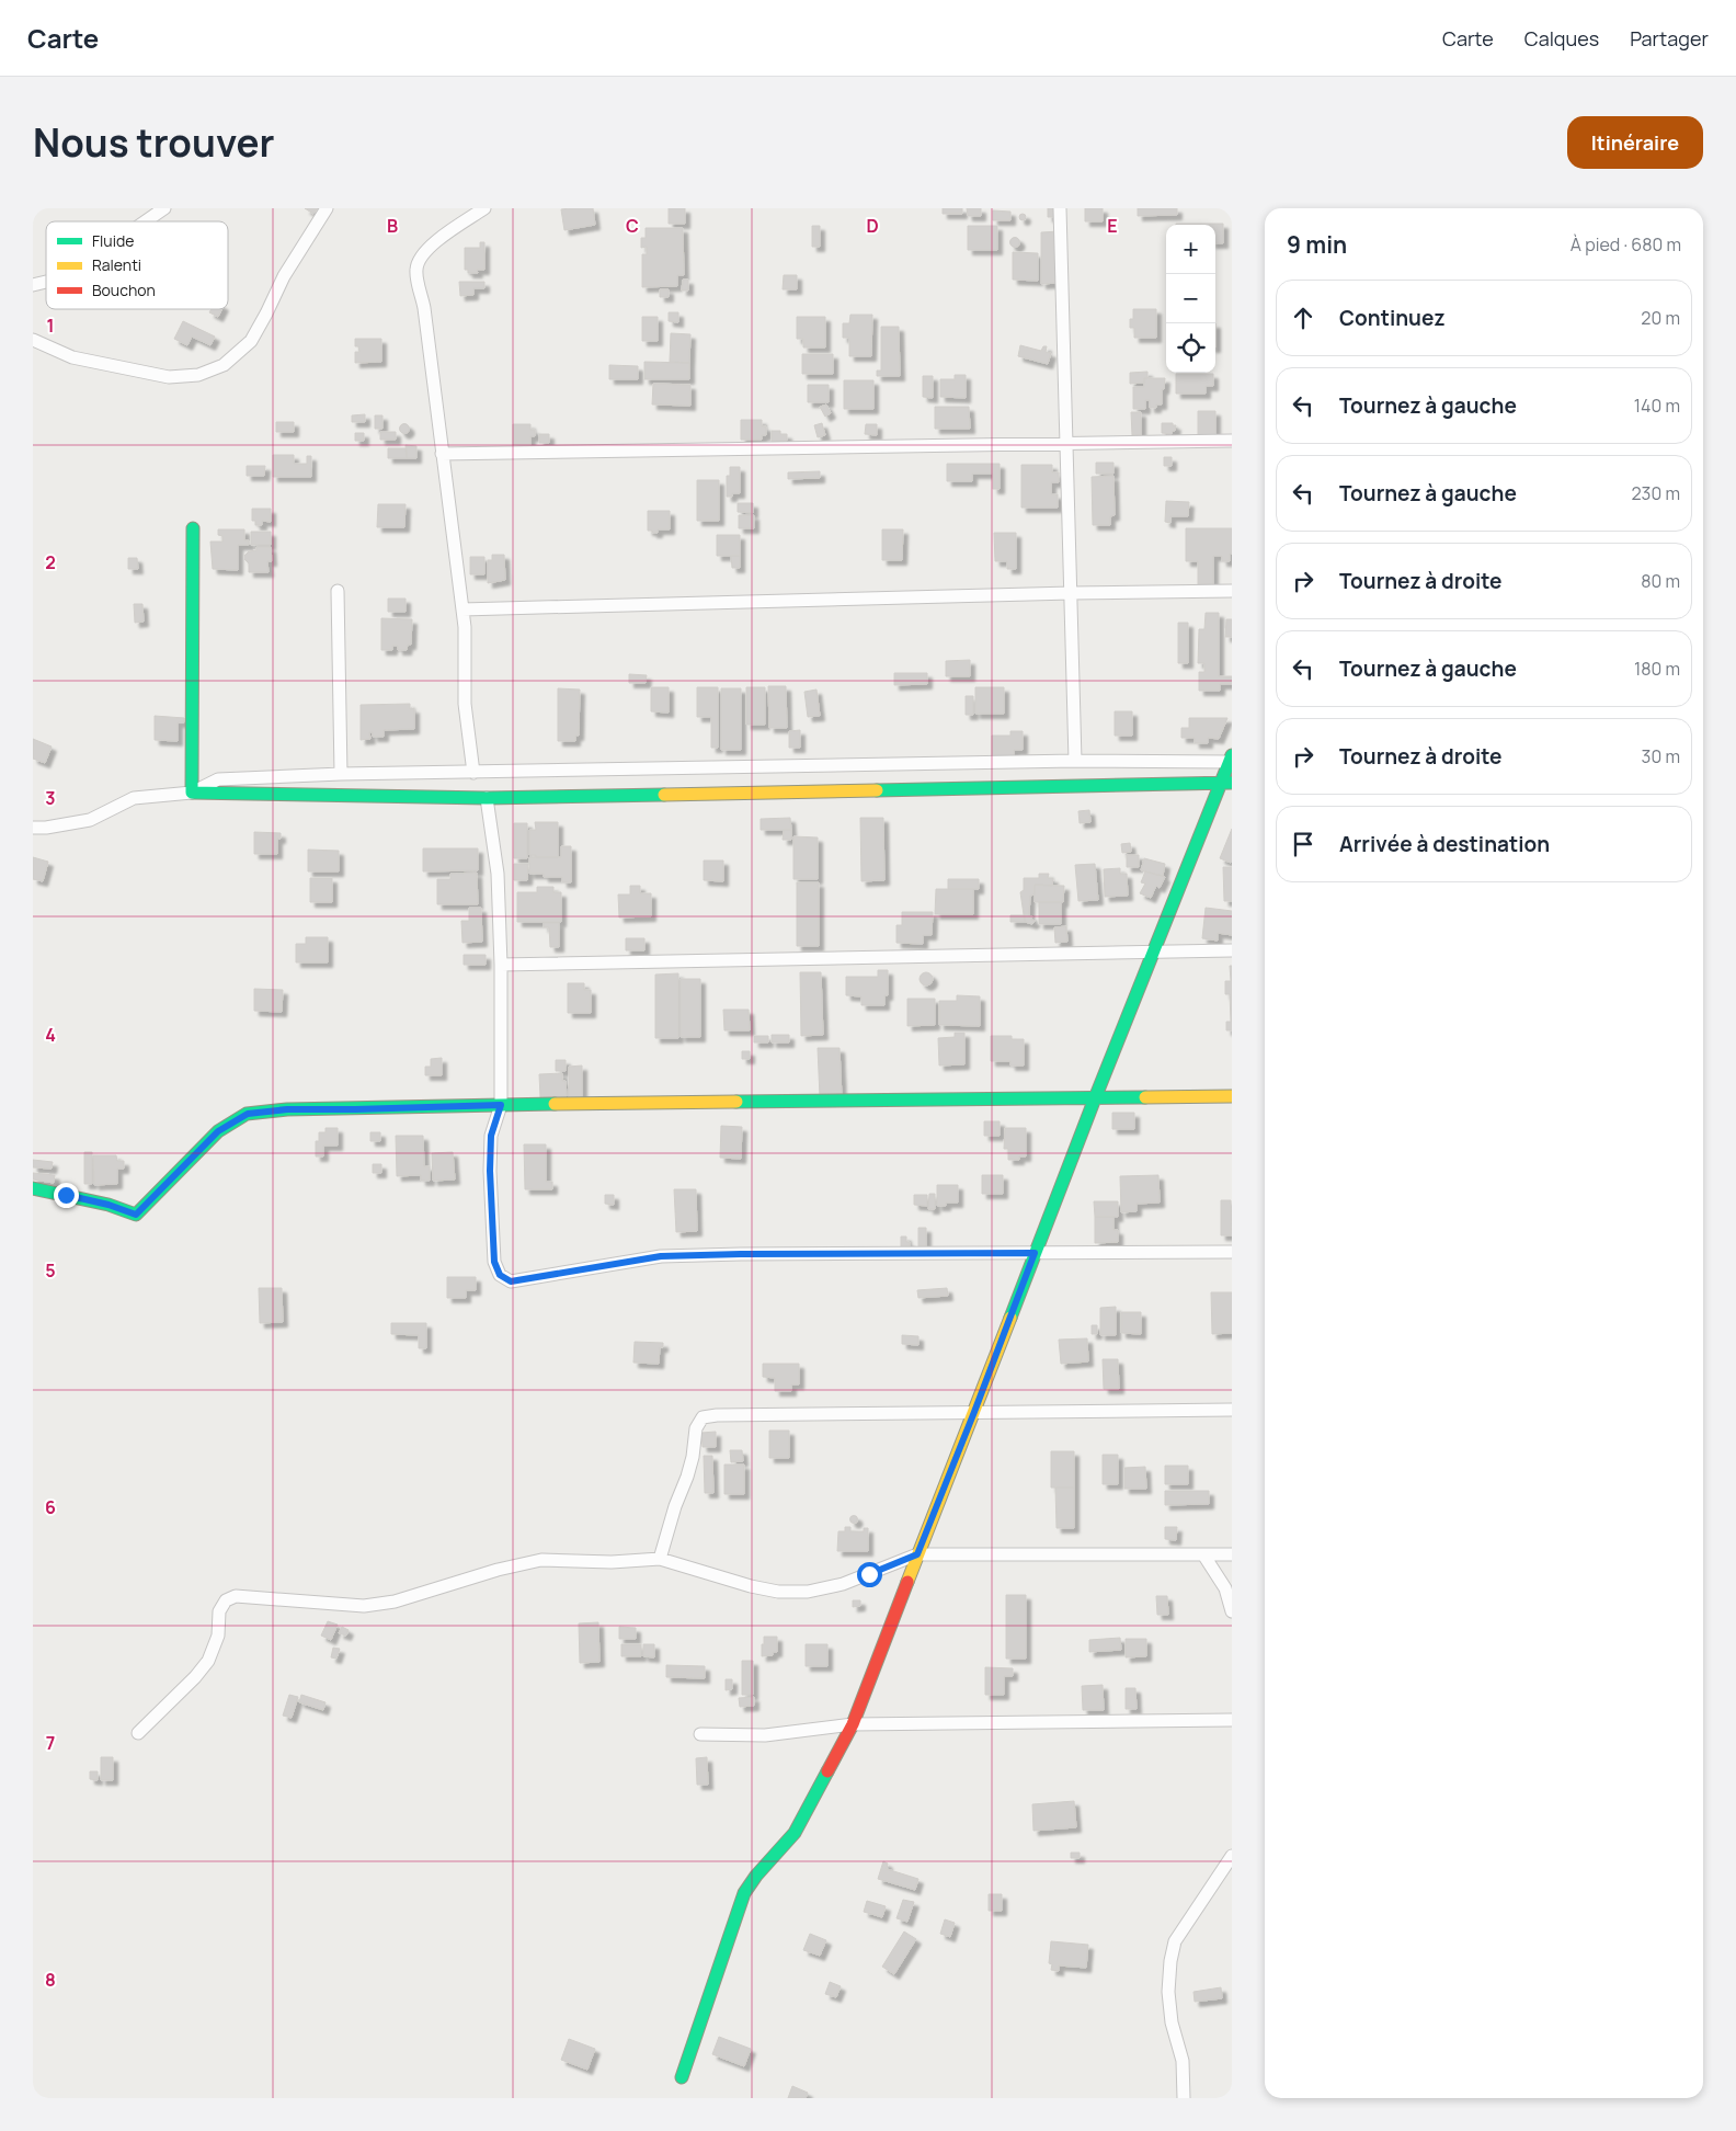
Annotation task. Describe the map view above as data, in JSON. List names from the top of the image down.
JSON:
{
  "legend": ["Fluide", "Ralenti", "Bouchon"],
  "page": {
    "header": "Carte",
    "nav": ["Carte", "Calques", "Partager"],
    "title": "Nous trouver",
    "buttons": "Itinéraire",
    "heading": ["9 min", "À pied · 680 m"],
    "map_buttons": ["+", "−"],
    "list": [
      ["Continuez", "20 m"],
      ["Tournez à gauche", "140 m"],
      ["Tournez à gauche", "230 m"],
      ["Tournez à droite", "80 m"],
      ["Tournez à gauche", "180 m"],
      ["Tournez à droite", "30 m"],
      "Arrivée à destination"
    ]
  },
  "grid": {
    "columns": [
      "B",
      "C",
      "D",
      "E"
    ],
    "rows": [
      "1",
      "2",
      "3",
      "4",
      "5",
      "6",
      "7",
      "8"
    ]
  }
}
